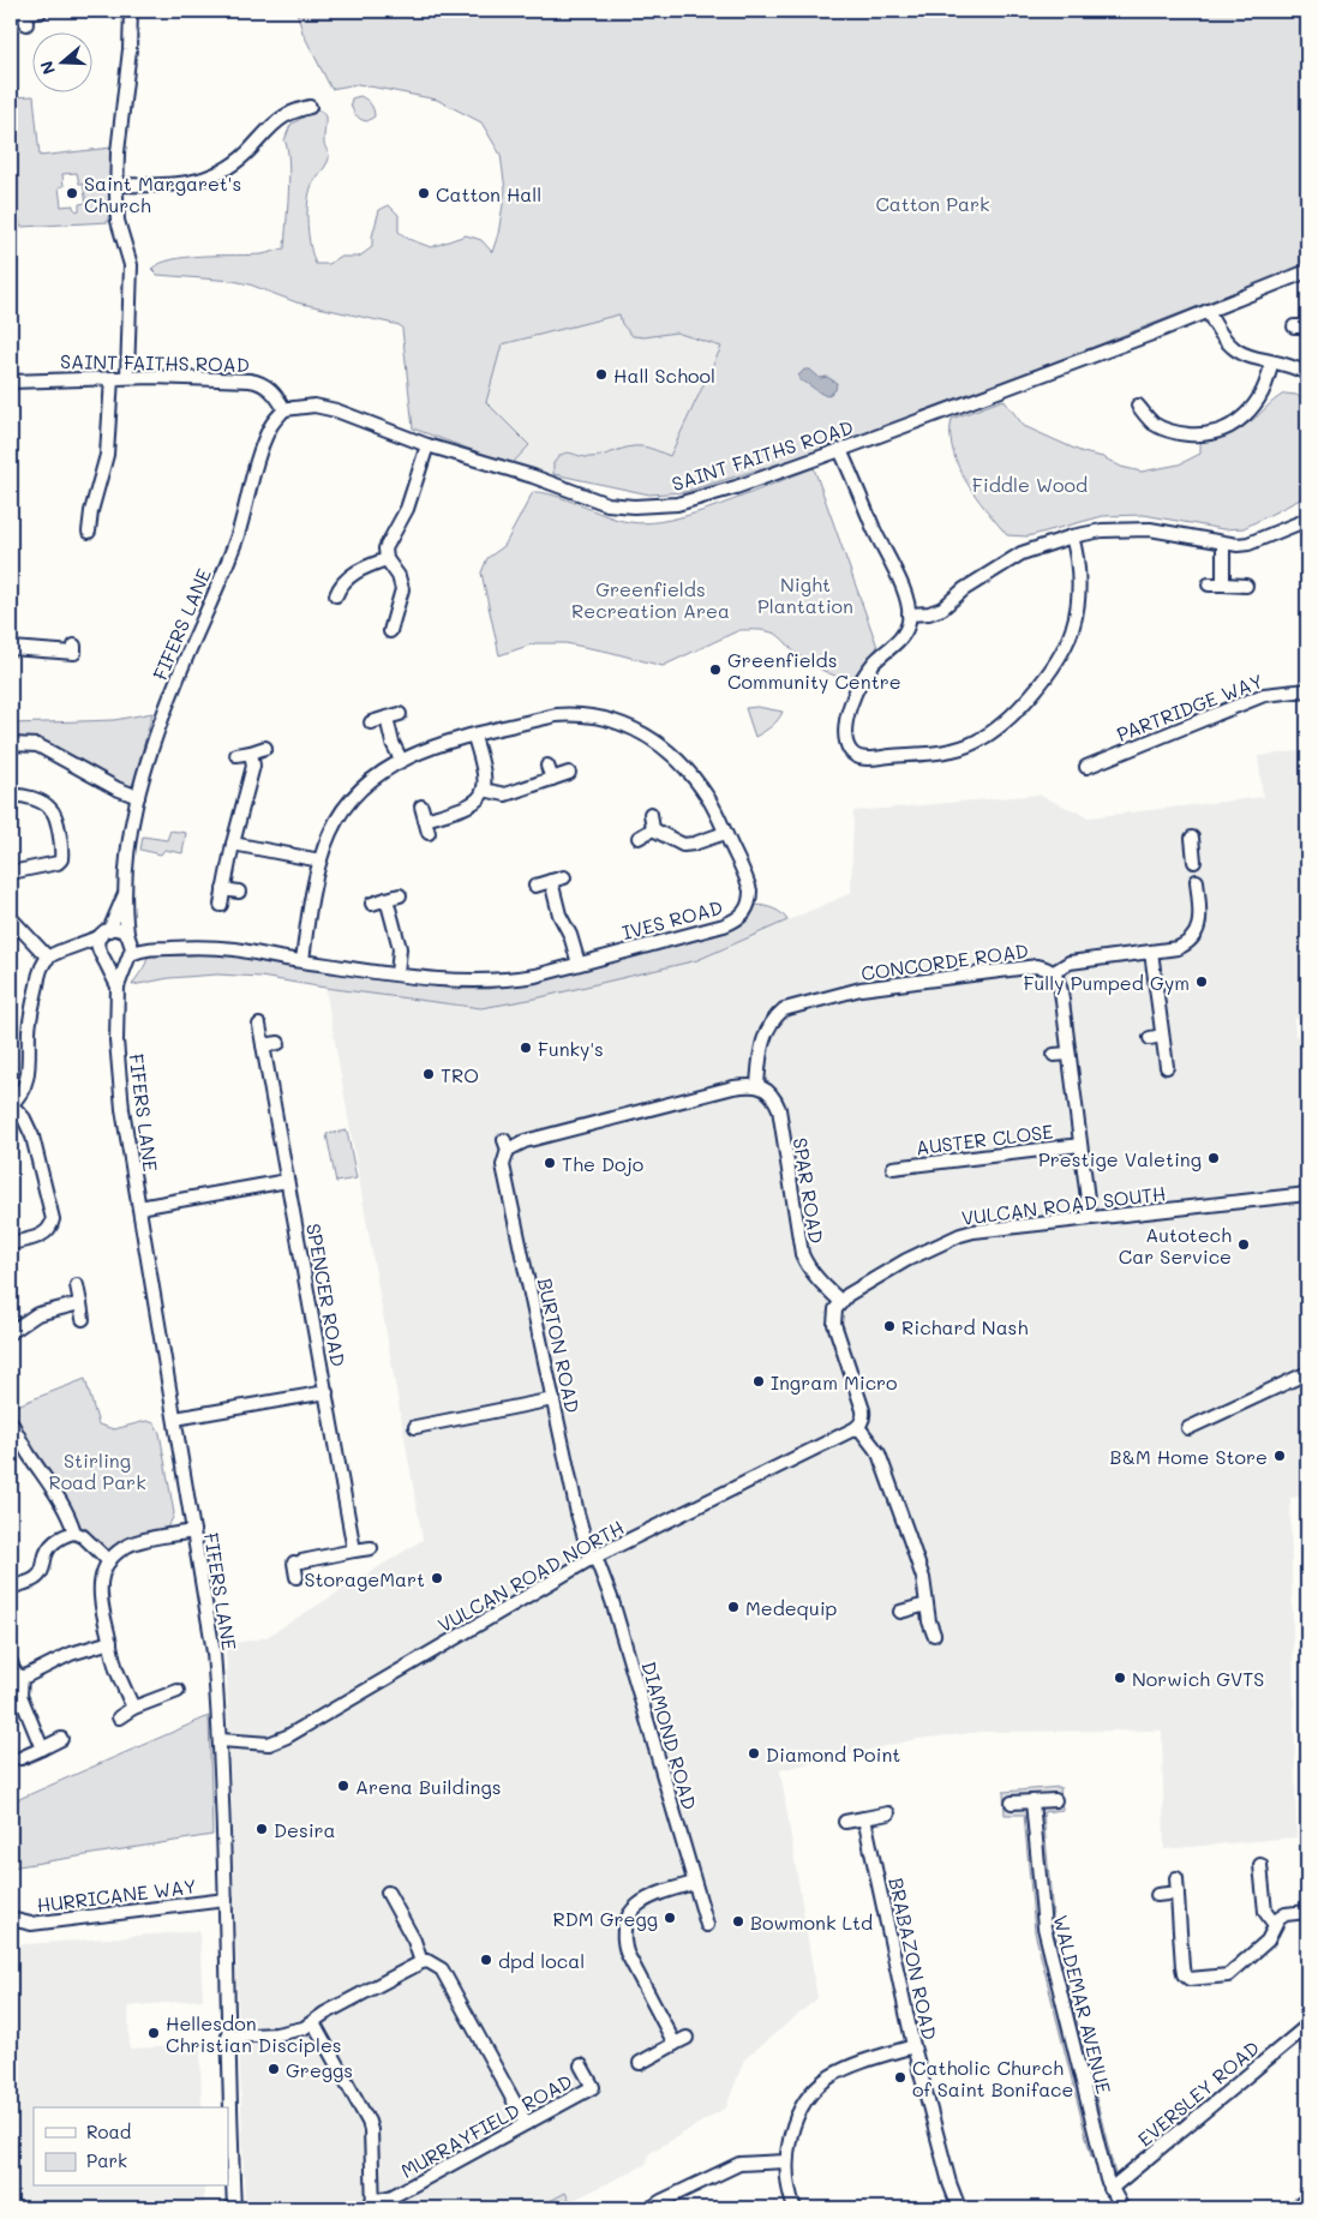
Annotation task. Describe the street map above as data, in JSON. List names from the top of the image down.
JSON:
{
  "streets": {
    "street": [
      "SAINT FAITHS ROAD",
      "FIFERS LANE",
      "PARTRIDGE WAY",
      "IVES ROAD",
      "CONCORDE ROAD",
      "AUSTER CLOSE",
      "SPAR ROAD",
      "VULCAN ROAD SOUTH",
      "SPENCER ROAD",
      "BURTON ROAD",
      "VULCAN ROAD NORTH",
      "DIAMOND ROAD",
      "HURRICANE WAY",
      "BRABAZON ROAD",
      "WALDEMAR AVENUE",
      "EVERSLEY ROAD",
      "MURRAYFIELD ROAD"
    ]
  },
  "crossings": [
    ["SAINT FAITHS ROAD", "FIFERS LANE"],
    ["FIFERS LANE", "IVES ROAD"],
    ["FIFERS LANE", "VULCAN ROAD NORTH"],
    ["FIFERS LANE", "HURRICANE WAY"],
    ["CONCORDE ROAD", "AUSTER CLOSE"],
    ["CONCORDE ROAD", "SPAR ROAD"],
    ["CONCORDE ROAD", "VULCAN ROAD SOUTH"],
    ["CONCORDE ROAD", "BURTON ROAD"],
    ["SPAR ROAD", "VULCAN ROAD SOUTH"],
    ["SPAR ROAD", "BURTON ROAD"],
    ["BURTON ROAD", "VULCAN ROAD NORTH"],
    ["BURTON ROAD", "DIAMOND ROAD"],
    ["VULCAN ROAD NORTH", "DIAMOND ROAD"],
    ["WALDEMAR AVENUE", "EVERSLEY ROAD"]
  ],
  "parks": [
    "Catton Park",
    "Fiddle Wood",
    "Night Plantation",
    "Greenfields Recreation Area",
    "Stirling Road Park"
  ],
  "places": [
    "Saint Margaret's Church",
    "Catton Hall",
    "Hall School",
    "Greenfields Community Centre",
    "Fully Pumped Gym",
    "Funky's",
    "TRO",
    "Prestige Valeting",
    "The Dojo",
    "Autotech Car Service",
    "Richard Nash",
    "Ingram Micro",
    "B&M Home Store",
    "StorageMart",
    "Medequip",
    "Norwich GVTS",
    "Diamond Point",
    "Arena Buildings",
    "Desira",
    "RDM Gregg",
    "Bowmonk Ltd",
    "dpd local",
    "Hellesdon Christian Disciples",
    "Greggs",
    "Catholic Church of Saint Boniface"
  ],
  "legend": ["Road", "Park"],
  "north": "left"
}
